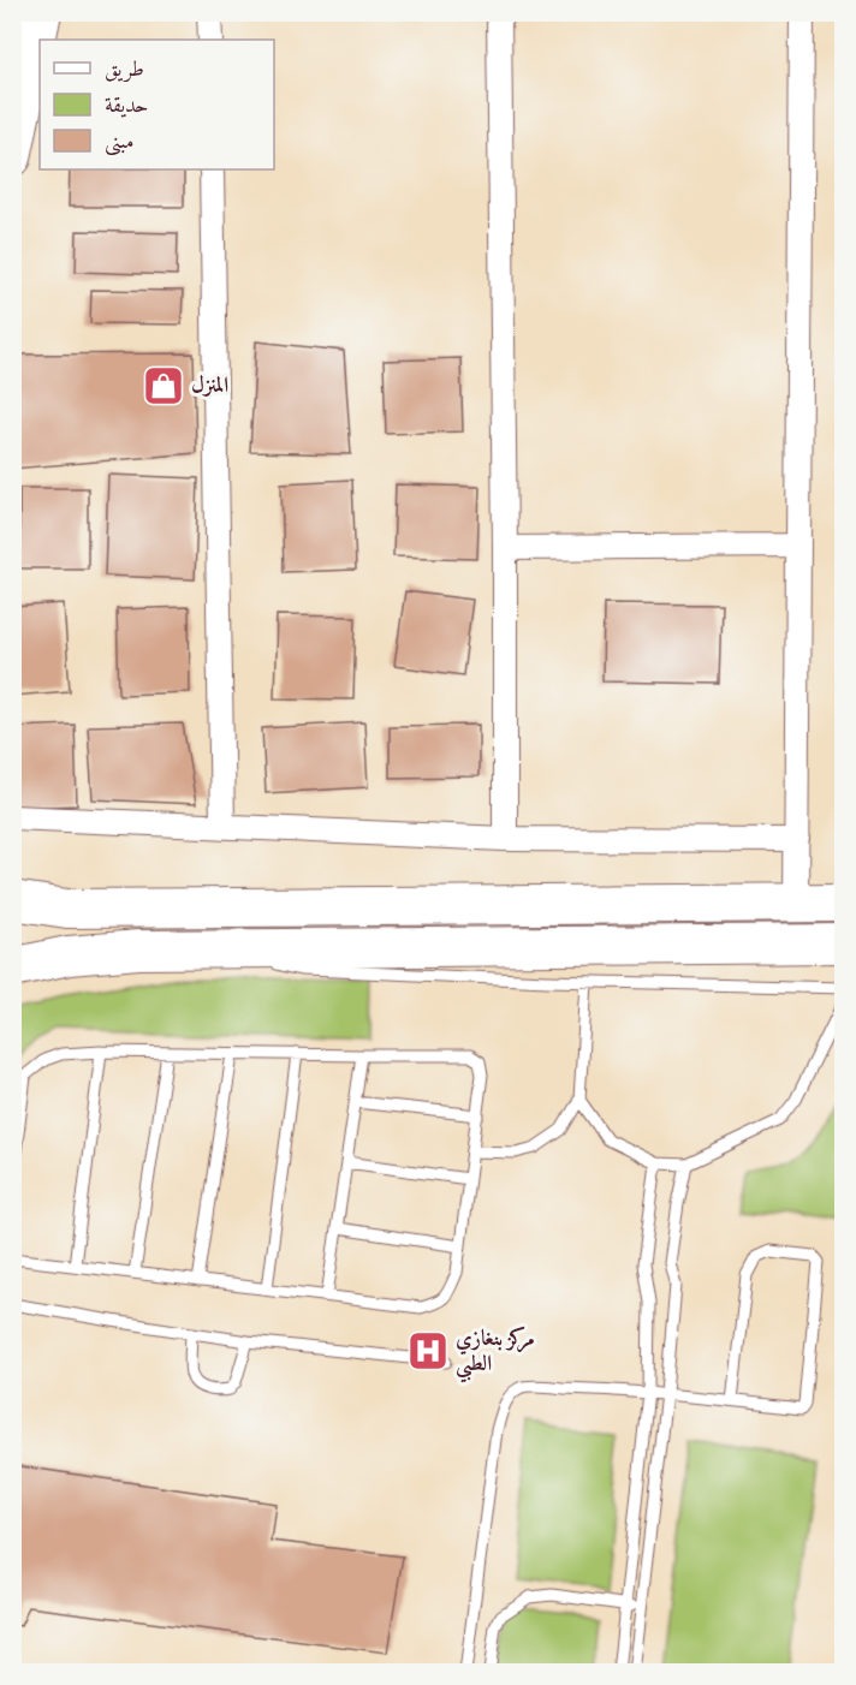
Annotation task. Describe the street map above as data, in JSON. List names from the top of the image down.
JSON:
{
  "places": {
    "shop": ["المنزل"],
    "hospital": ["مركز بنغازي الطبي"]
  },
  "legend": ["طريق", "حديقة", "مبنى"]
}
